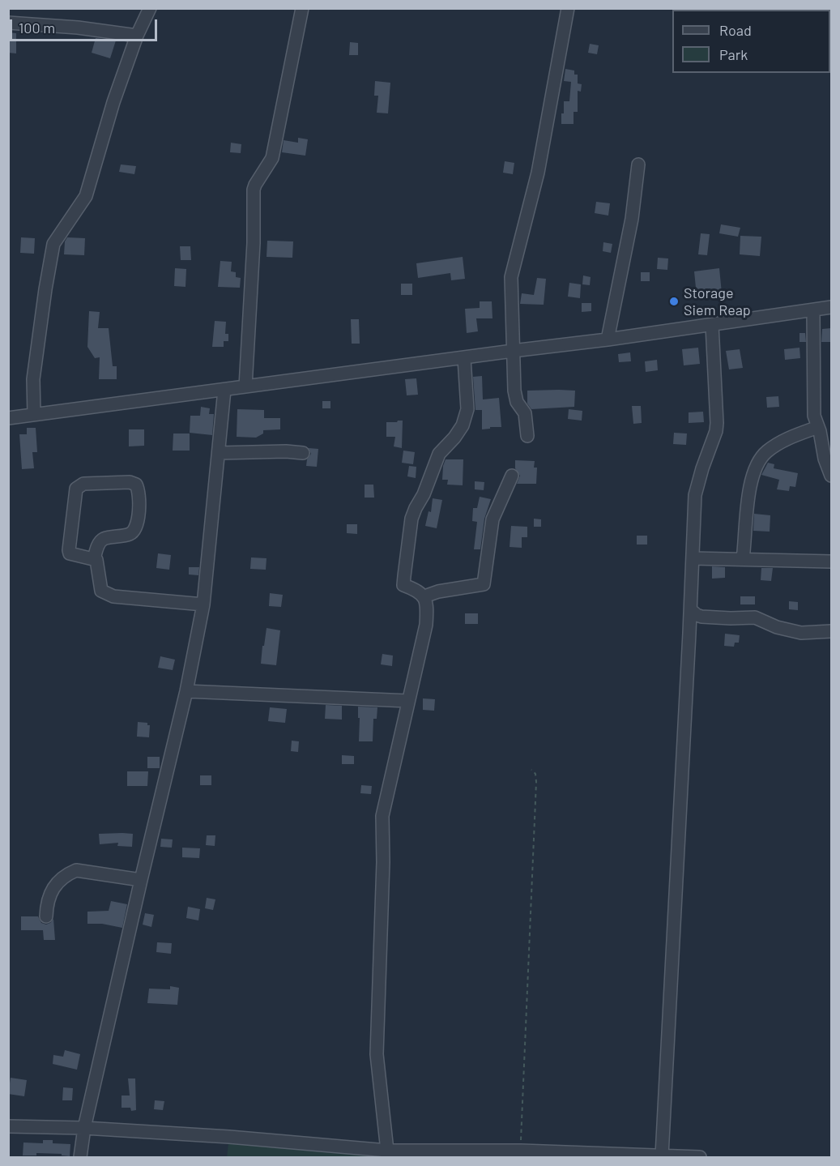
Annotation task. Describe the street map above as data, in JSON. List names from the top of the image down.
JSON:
{
  "places": ["Storage Siem Reap"],
  "legend": ["Road", "Park"],
  "scale_bar": "100 m"
}
